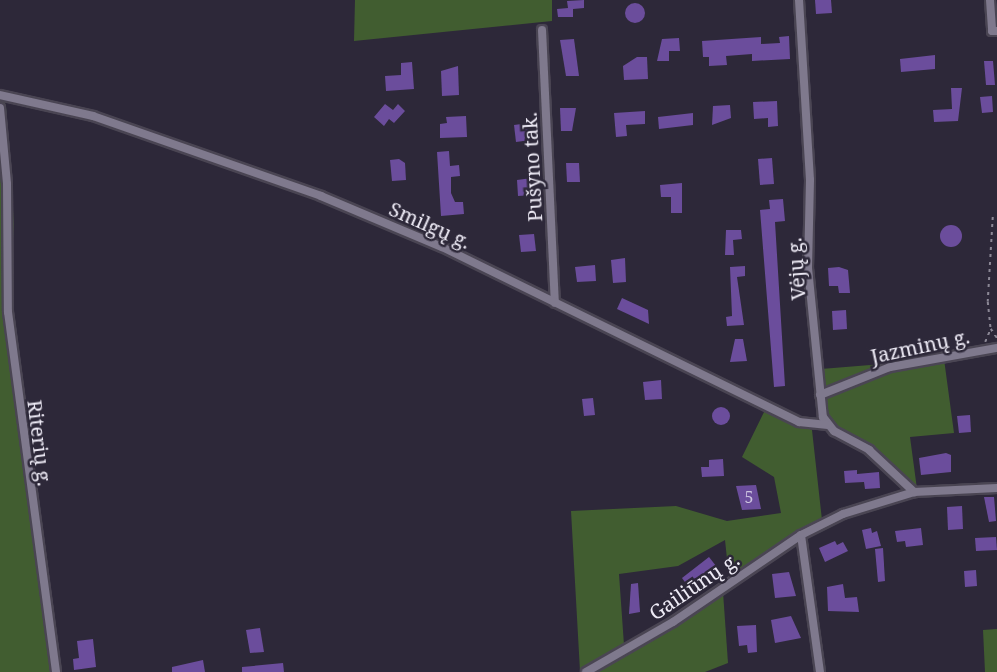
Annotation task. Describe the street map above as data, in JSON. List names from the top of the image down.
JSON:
{
  "streets": {
    "street": [
      "Pušyno tak.",
      "Smilgų g.",
      "Vėjų g.",
      "Jazminų g.",
      "Riterių g.",
      "Gailiūnų g."
    ]
  },
  "crossings": [
    ["Pušyno tak.", "Smilgų g."],
    ["Smilgų g.", "Vėjų g."],
    ["Vėjų g.", "Jazminų g."]
  ],
  "house_numbers": ["5"]
}
